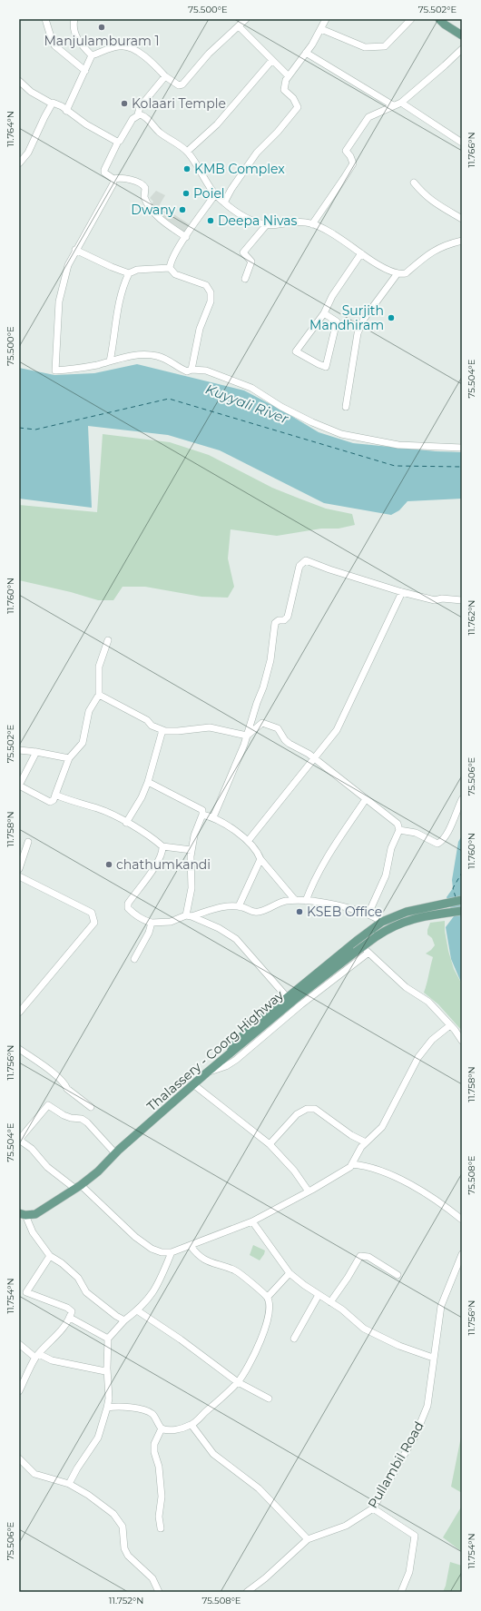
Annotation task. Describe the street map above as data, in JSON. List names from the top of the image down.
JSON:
{
  "streets": {
    "main road": ["Thalassery - Coorg Highway"],
    "street": ["Pullambil Road"]
  },
  "water": ["Kuyyali River"],
  "places": [
    "Manjulamburam 1",
    "Kolaari Temple",
    "KMB Complex",
    "Poiel",
    "Dwany",
    "Deepa Nivas",
    "Surjith Mandhiram",
    "chathumkandi",
    "KSEB Office"
  ],
  "coordinates": [
    "75.500°E",
    "75.502°E",
    "11.764°N",
    "11.766°N",
    "75.504°E",
    "11.760°N",
    "11.762°N",
    "75.506°E",
    "11.758°N",
    "11.756°N",
    "75.508°E",
    "11.754°N",
    "11.752°N"
  ]
}
